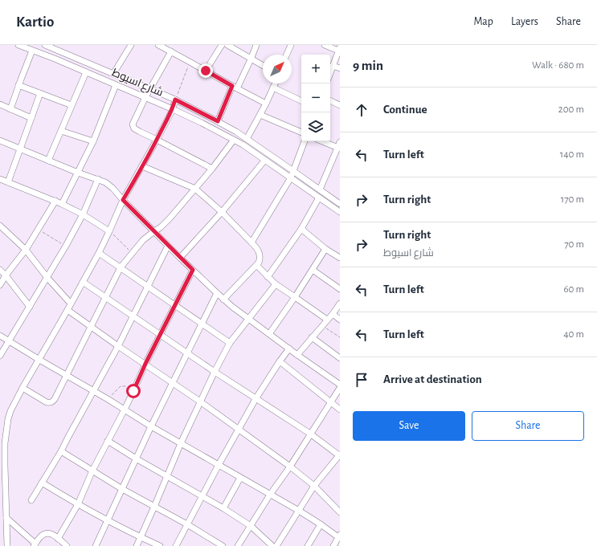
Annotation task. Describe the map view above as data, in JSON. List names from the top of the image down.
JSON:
{
  "streets": {
    "street": ["شارع اسيوط"]
  },
  "north": "top right",
  "page": {
    "header": "Kartio",
    "nav": ["Map", "Layers", "Share"],
    "heading": ["9 min", "Walk · 680 m"],
    "map_buttons": ["+", "−"],
    "list": [
      ["Continue", "200 m"],
      ["Turn left", "140 m"],
      ["Turn right", "170 m"],
      ["Turn right", "شارع اسيوط", "70 m"],
      ["Turn left", "60 m"],
      ["Turn left", "40 m"],
      "Arrive at destination"
    ],
    "buttons": ["Save", "Share"]
  }
}
